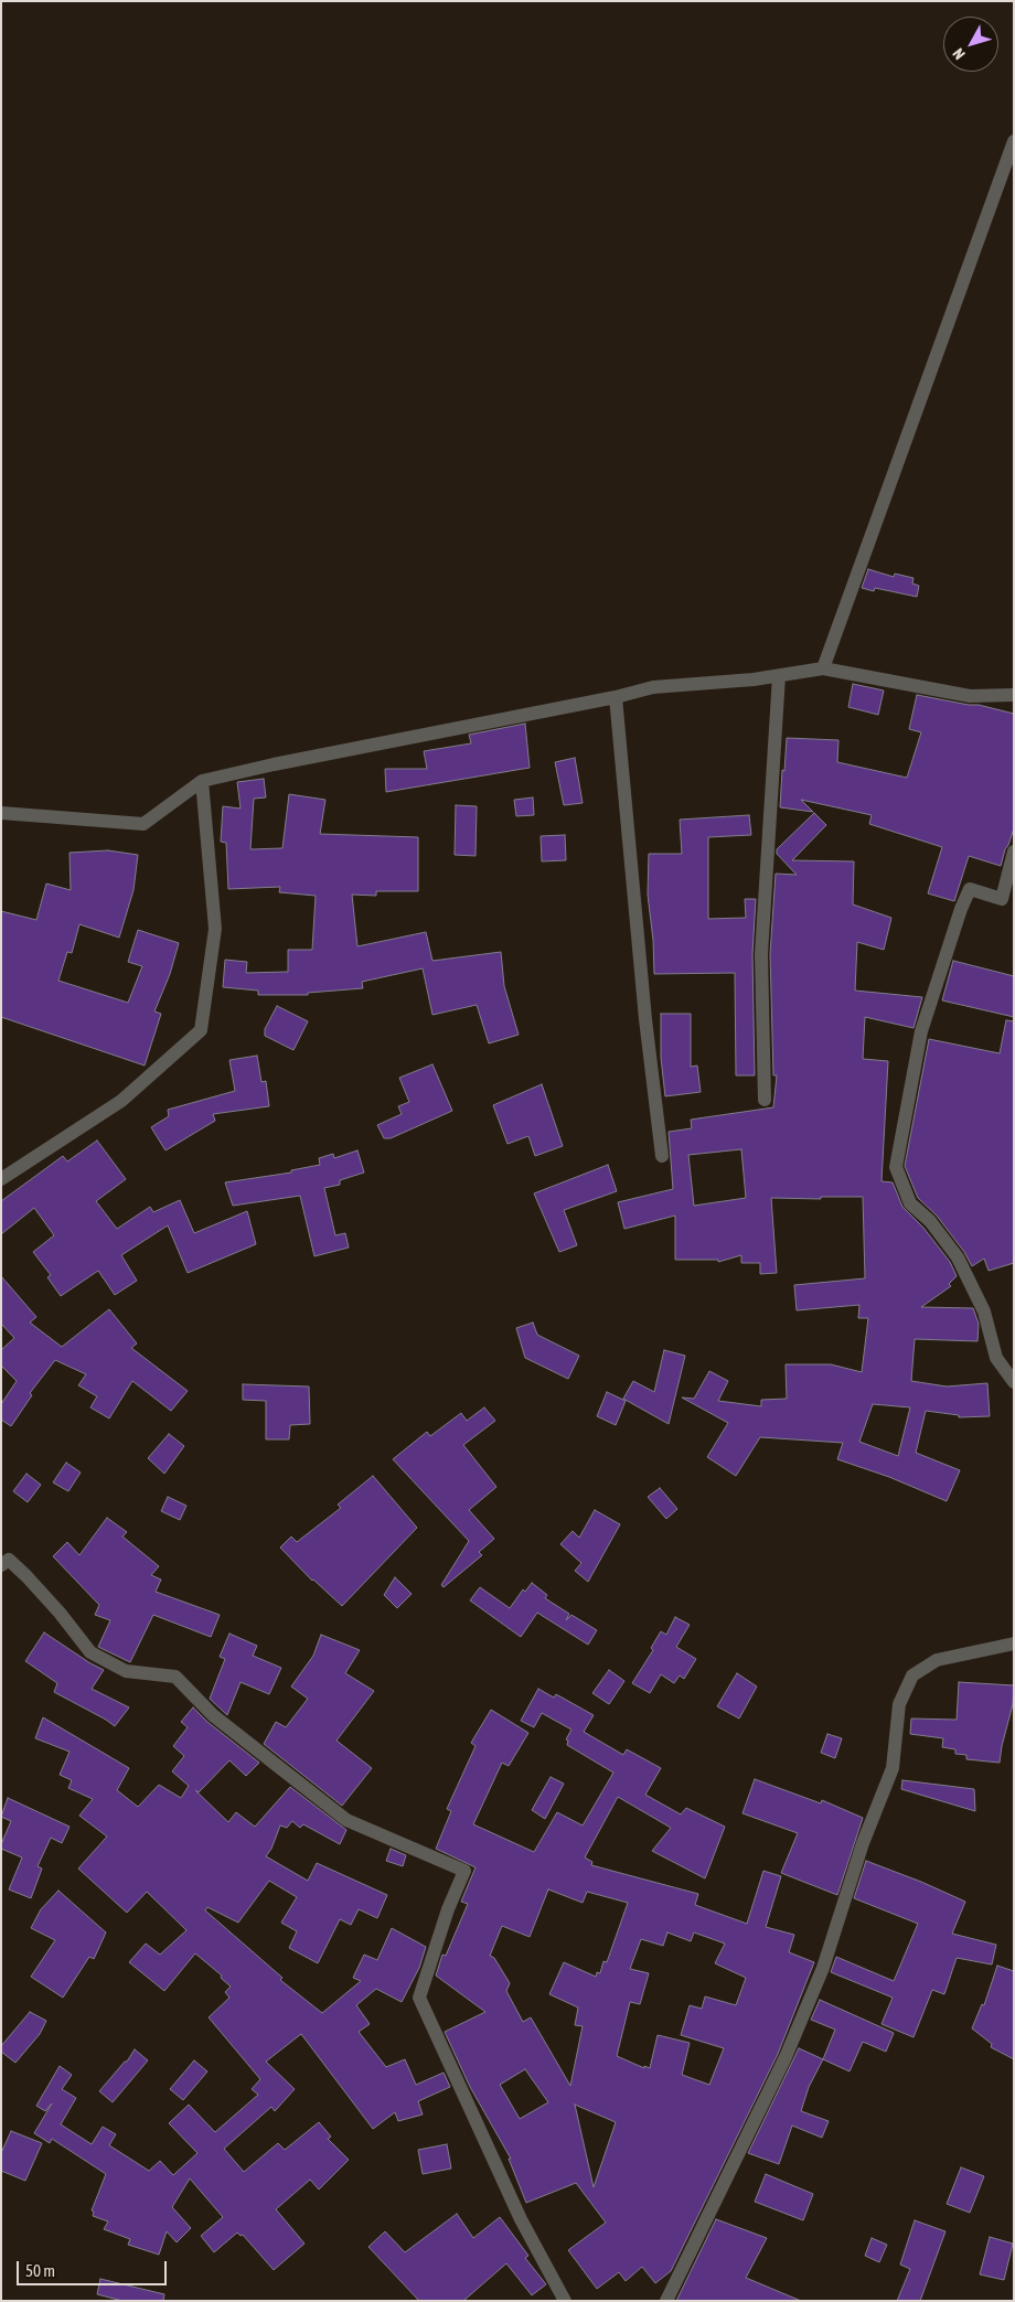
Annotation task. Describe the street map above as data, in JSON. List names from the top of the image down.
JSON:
{
  "scale_bar": "50 m",
  "north": "bottom left"
}
